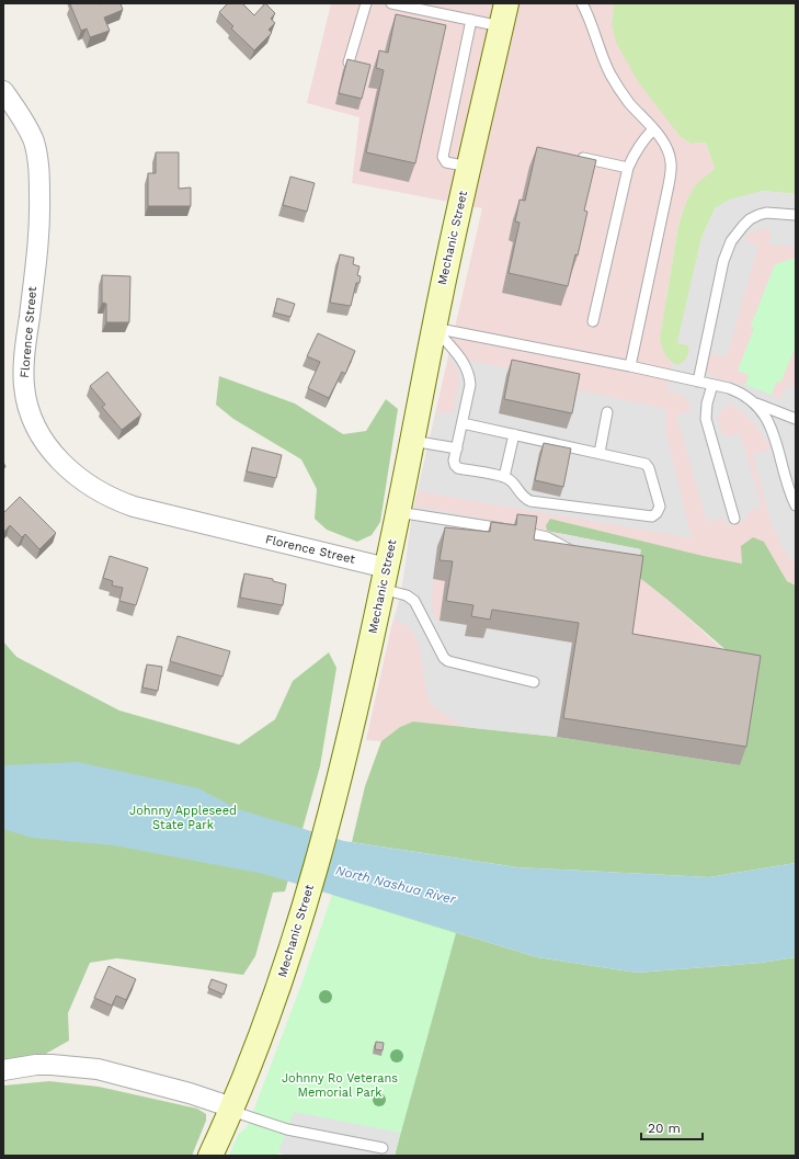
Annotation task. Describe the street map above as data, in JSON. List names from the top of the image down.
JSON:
{
  "streets": {
    "main road": ["Mechanic Street"],
    "street": ["Florence Street"]
  },
  "crossings": [
    ["Mechanic Street", "Florence Street"]
  ],
  "water": ["North Nashua River"],
  "parks": ["Johnny Appleseed State Park", "Johnny Ro Veterans Memorial Park"],
  "scale_bar": "20 m"
}
